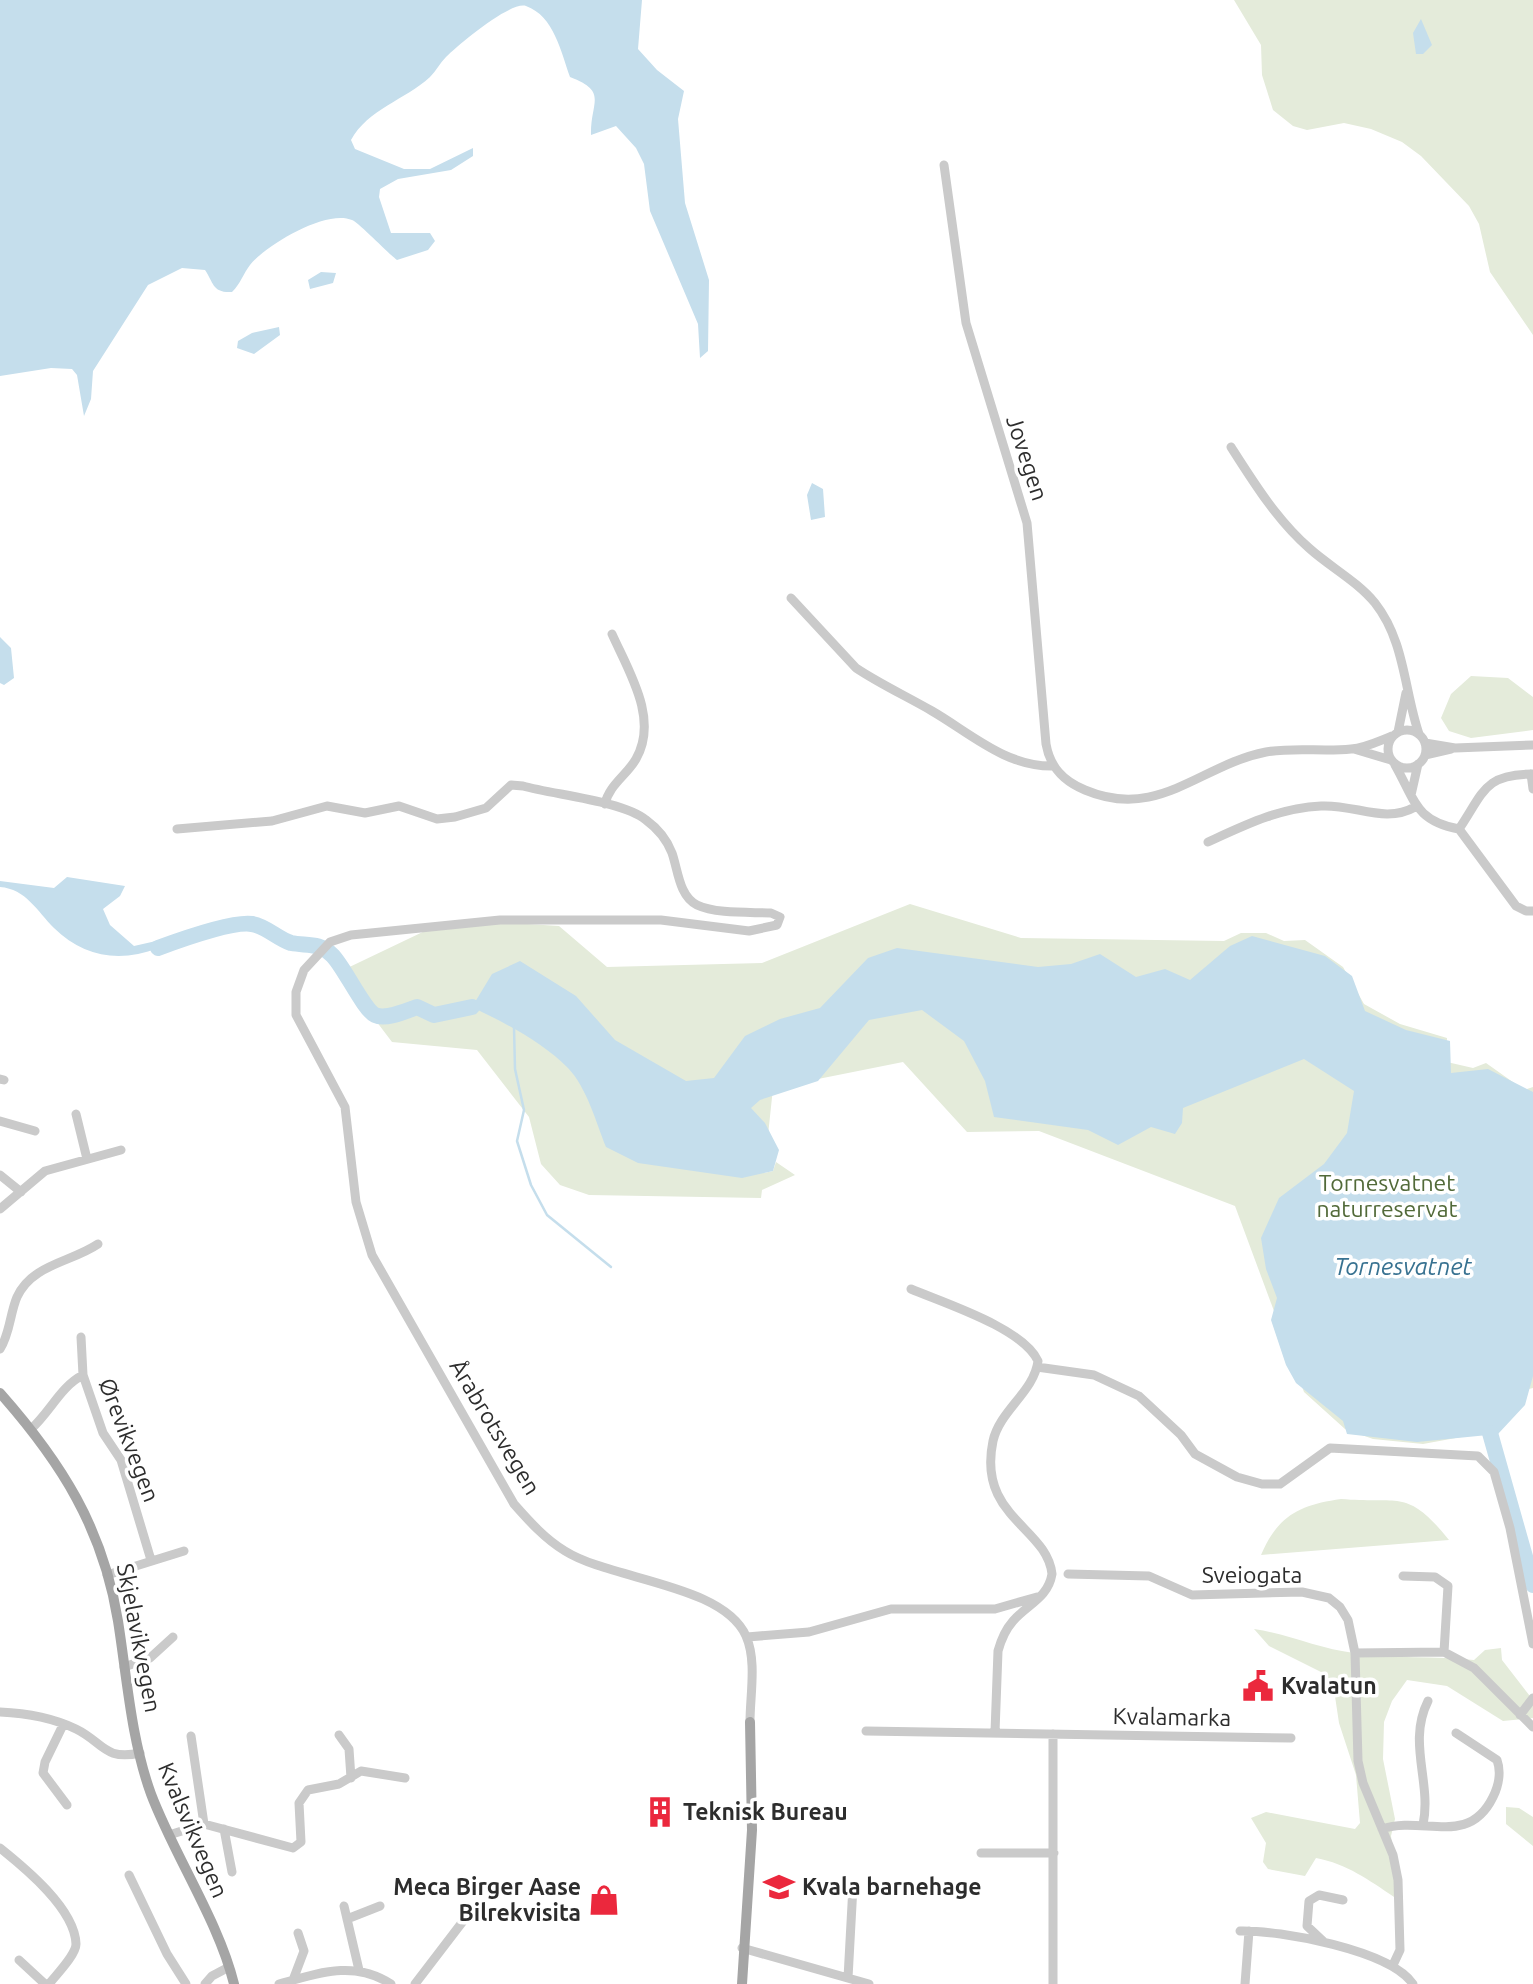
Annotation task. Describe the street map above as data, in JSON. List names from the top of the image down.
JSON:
{
  "streets": {
    "main road": ["Skjelavikvegen", "Kvalsvikvegen"],
    "street": [
      "Jovegen",
      "Årabrotsvegen",
      "Ørevikvegen",
      "Sveiogata",
      "Kvalamarka"
    ]
  },
  "crossings": [
    ["Ørevikvegen", "Skjelavikvegen"],
    ["Skjelavikvegen", "Kvalsvikvegen"]
  ],
  "water": ["Tornesvatnet"],
  "parks": ["Tornesvatnet naturreservat"],
  "places": {
    "public building": ["Kvalatun"],
    "building": ["Teknisk Bureau"],
    "school or university": ["Kvala barnehage"],
    "shop": ["Meca Birger Aase Bilrekvisita"]
  }
}
